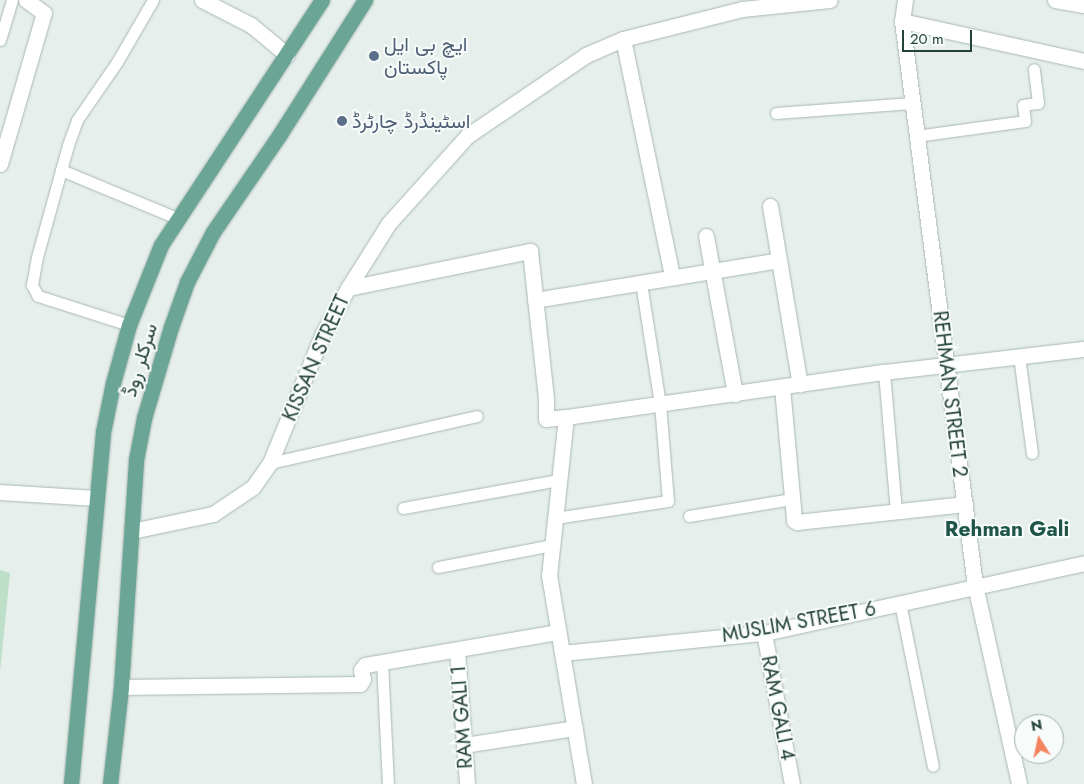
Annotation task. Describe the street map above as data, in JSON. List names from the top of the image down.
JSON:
{
  "streets": {
    "main road": ["سرکلر روڈ"],
    "street": [
      "KISSAN STREET",
      "REHMAN STREET 2",
      "MUSLIM STREET 6",
      "RAM GALI 4",
      "RAM GALI 1"
    ]
  },
  "crossings": [
    ["KISSAN STREET", "سرکلر روڈ"],
    ["REHMAN STREET 2", "MUSLIM STREET 6"],
    ["MUSLIM STREET 6", "RAM GALI 4"]
  ],
  "districts": ["Rehman Gali"],
  "places": ["ایچ بی ایل پاکستان", "اسٹینڈرڈ چارٹرڈ"],
  "scale_bar": "20 m",
  "north": "top"
}
